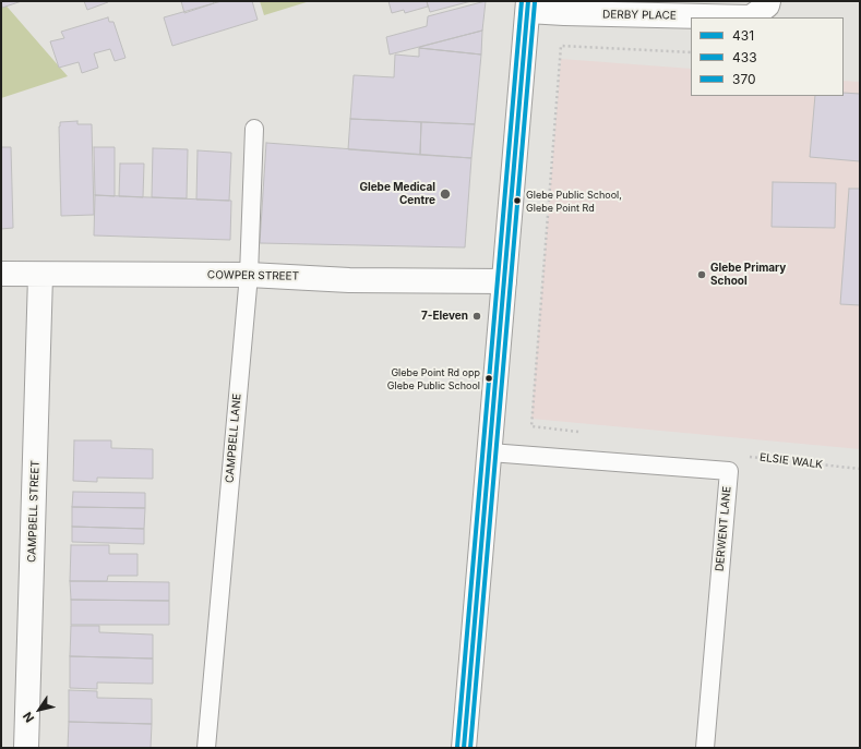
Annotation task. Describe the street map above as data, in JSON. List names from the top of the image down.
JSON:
{
  "streets": {
    "street": ["DERBY PLACE", "COWPER STREET", "CAMPBELL STREET"],
    "lane": ["CAMPBELL LANE", "DERWENT LANE"],
    "path": ["ELSIE WALK"]
  },
  "crossings": [
    ["COWPER STREET", "CAMPBELL LANE"],
    ["COWPER STREET", "CAMPBELL STREET"],
    ["ELSIE WALK", "DERWENT LANE"]
  ],
  "places": [
    "Glebe Medical Centre",
    "Glebe Public School, Glebe Point Rd",
    "Glebe Primary School",
    "7-Eleven",
    "Glebe Point Rd opp Glebe Public School"
  ],
  "lines": ["transit line 431", "transit line 370", "transit line 433"],
  "legend": ["431", "433", "370"],
  "north": "bottom left"
}
